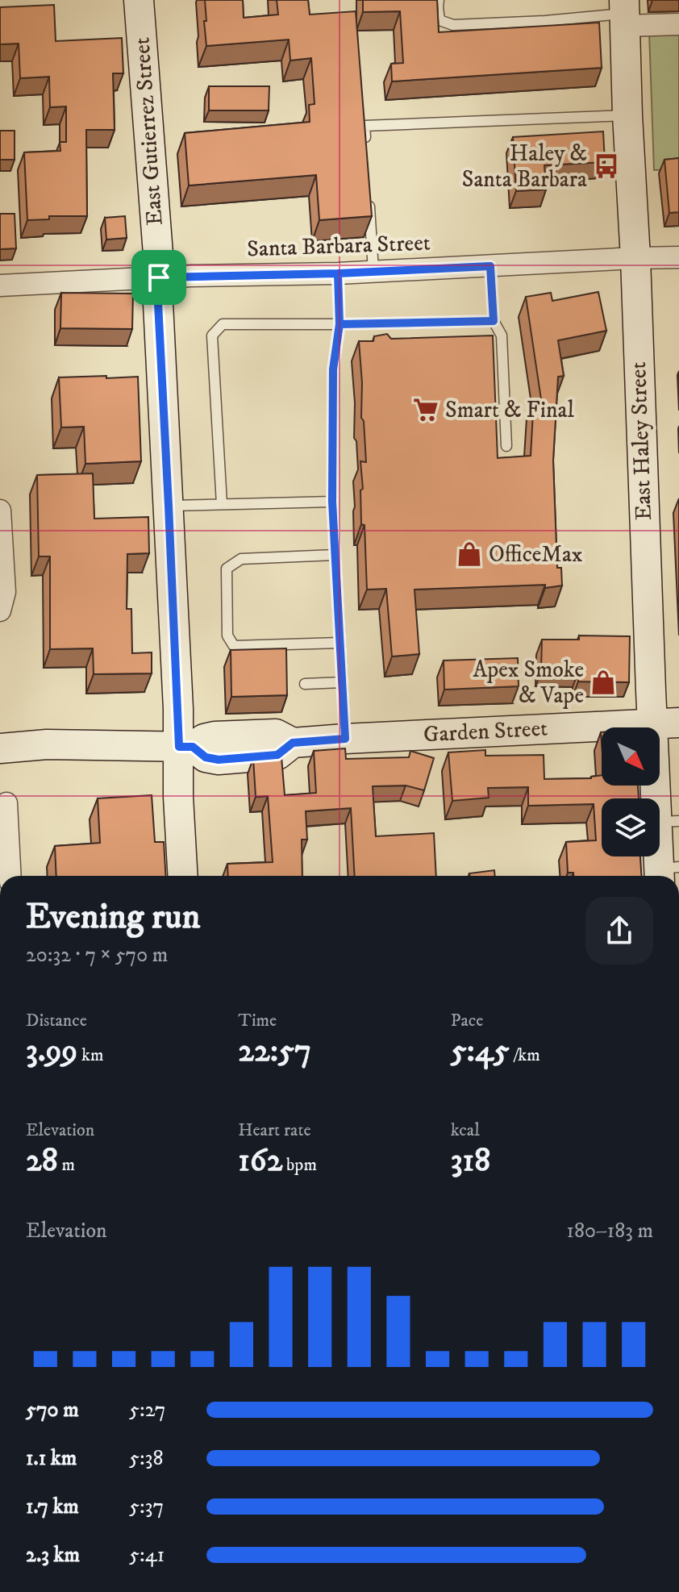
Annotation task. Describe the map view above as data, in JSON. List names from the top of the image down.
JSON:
{
  "streets": {
    "main road": ["East Gutierrez Street", "East Haley Street", "Garden Street"],
    "street": ["Santa Barbara Street"]
  },
  "crossings": [
    ["East Gutierrez Street", "Santa Barbara Street"],
    ["East Gutierrez Street", "Garden Street"],
    ["Santa Barbara Street", "East Haley Street"],
    ["East Haley Street", "Garden Street"]
  ],
  "places": {
    "bus stop": ["Haley & Santa Barbara"],
    "supermarket": ["Smart & Final"],
    "shop": ["OfficeMax", "Apex Smoke & Vape"]
  },
  "north": "bottom right",
  "page": {
    "heading": ["Evening run", "20:32 · 7 × 570 m"],
    "stats": [
      ["Distance", "3.99 km"],
      ["Time", "22:57"],
      ["Pace", "5:45 /km"],
      ["Elevation", "28 m"],
      ["Heart rate", "162 bpm"],
      ["kcal", "318"]
    ],
    "chart": ["Elevation", "180–183 m"],
    "list": [
      {
        "name": "570 m",
        "note": "5:27"
      },
      {
        "name": "1.1 km",
        "note": "5:38"
      },
      {
        "name": "1.7 km",
        "note": "5:37"
      },
      {
        "name": "2.3 km",
        "note": "5:41"
      }
    ]
  }
}
